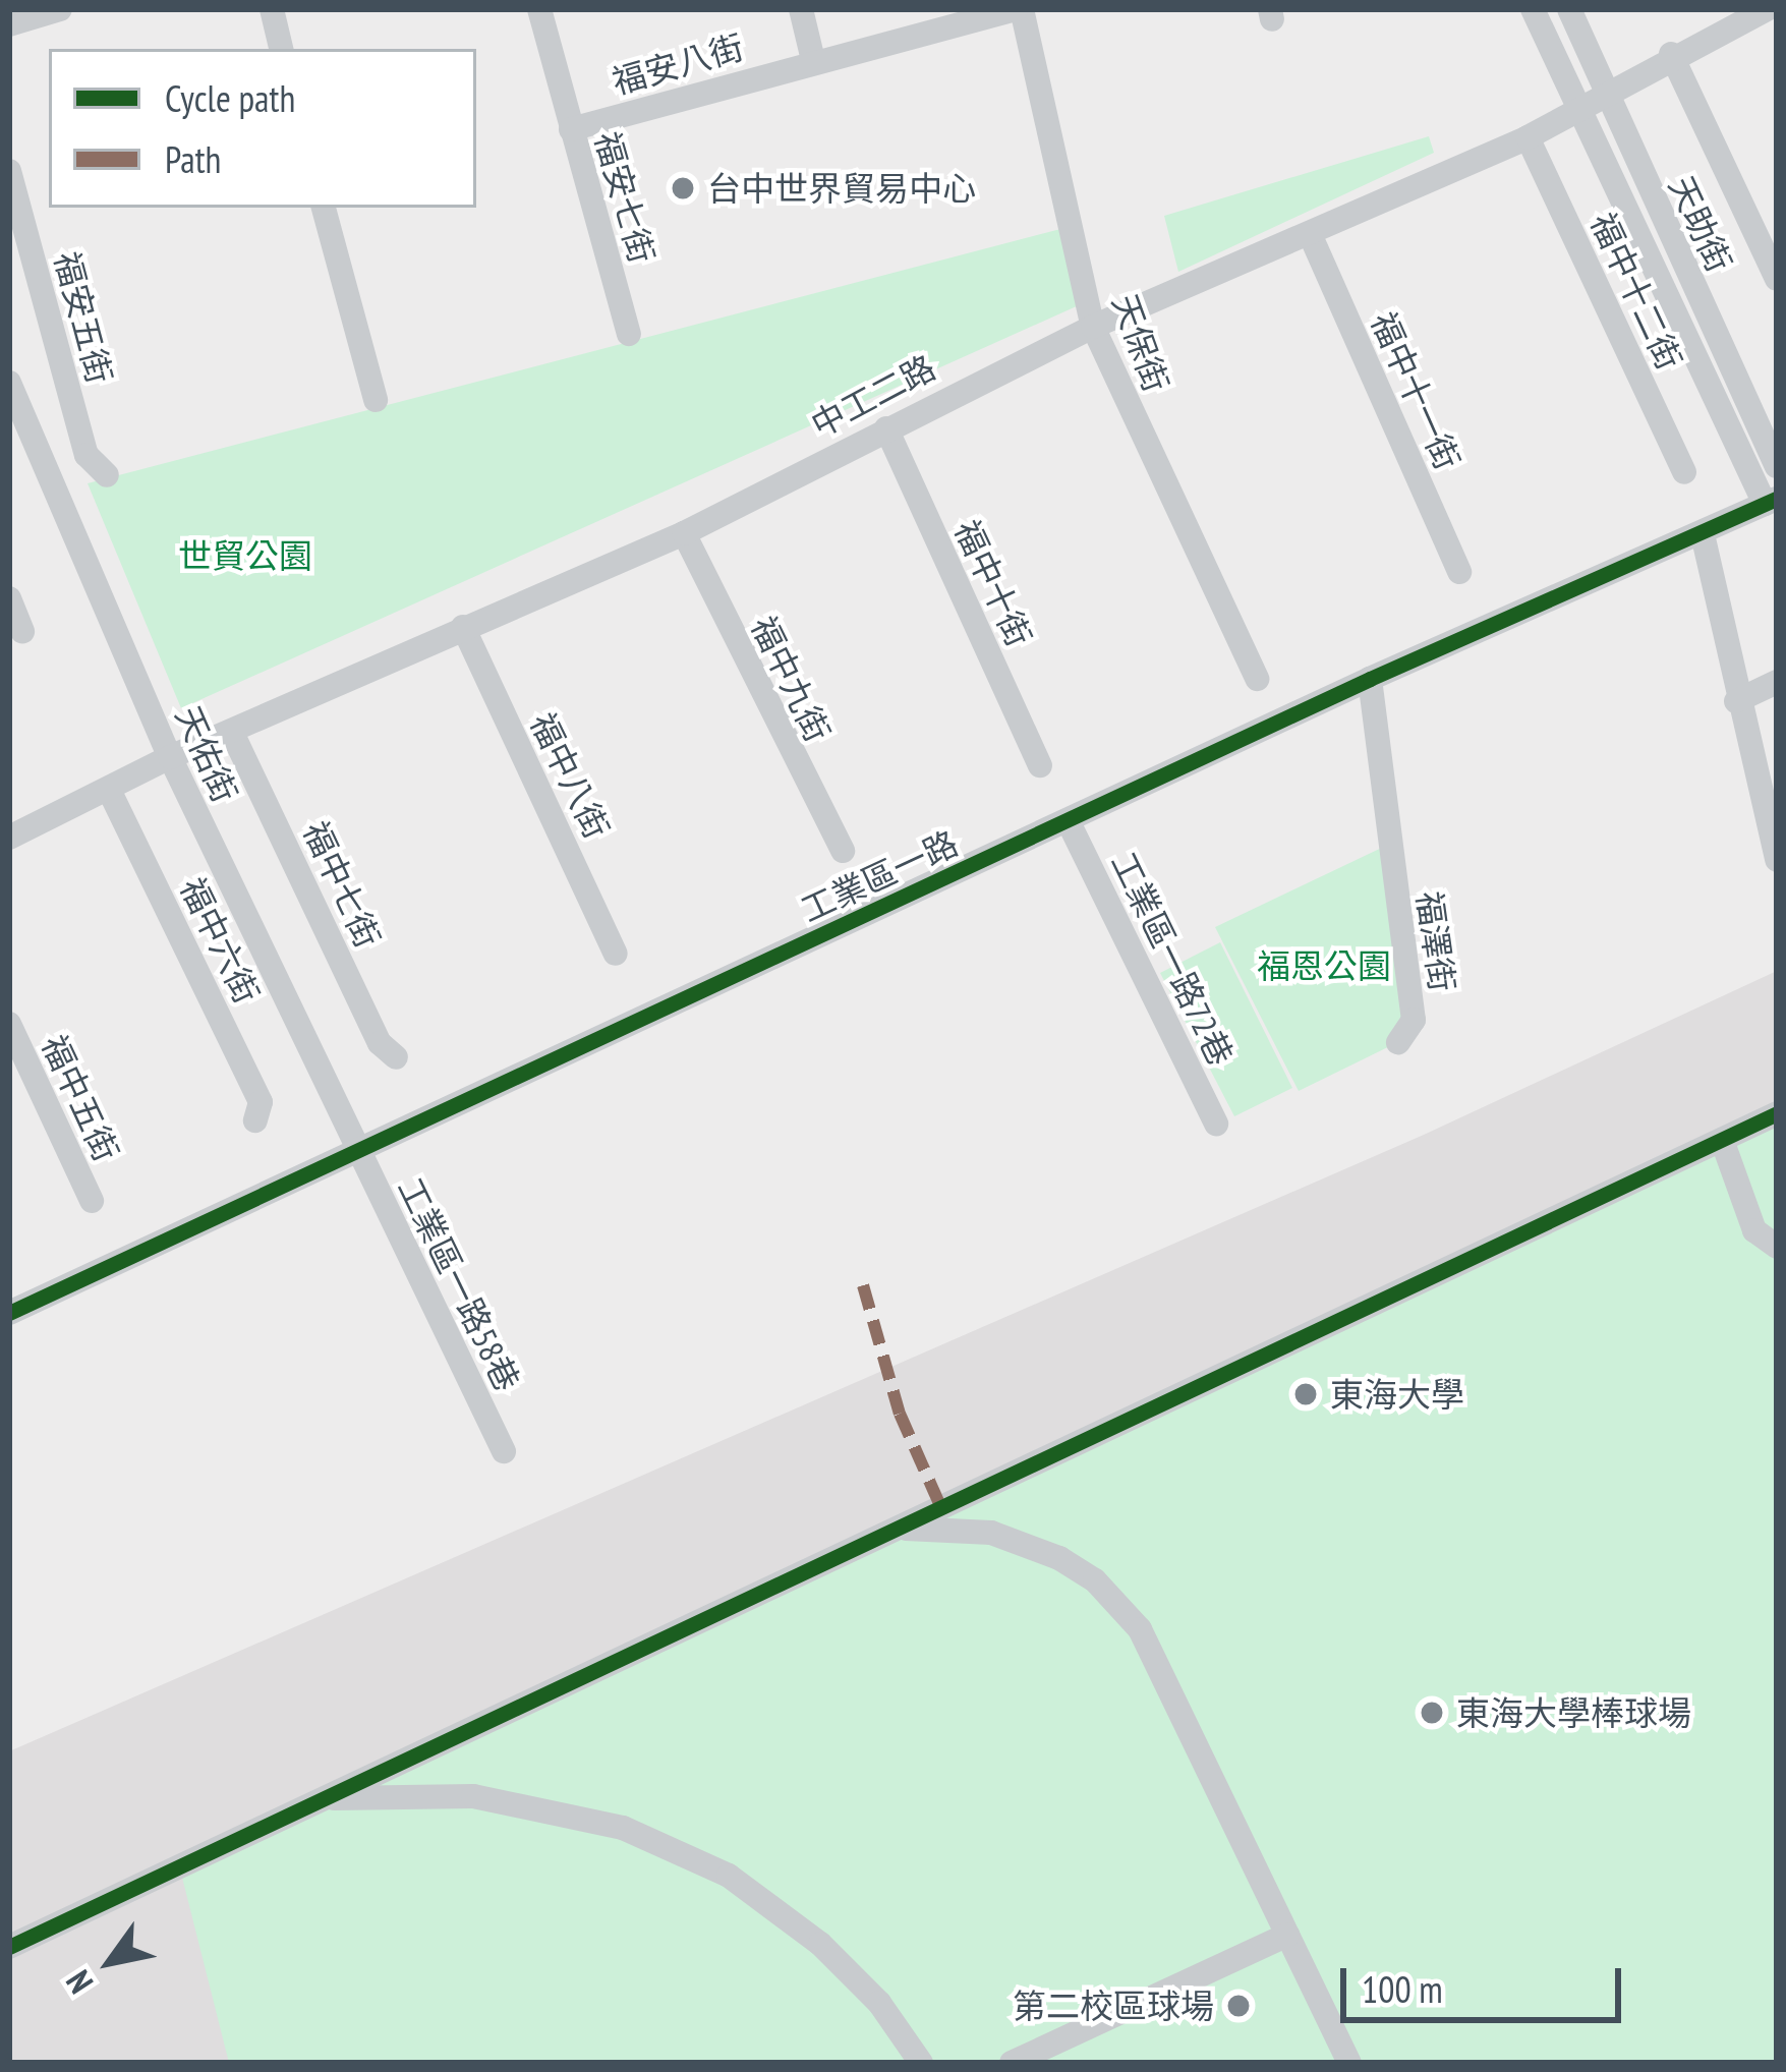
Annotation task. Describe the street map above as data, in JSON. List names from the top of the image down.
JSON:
{
  "streets": {
    "street": [
      "福安八街",
      "福安七街",
      "天助街",
      "福中十二街",
      "福安五街",
      "天保街",
      "福中十一街",
      "中工二路",
      "福中十街",
      "福中九街",
      "天佑街",
      "福中八街",
      "工業區一路",
      "福中七街",
      "福中六街",
      "福澤街",
      "工業區一路72巷",
      "福中五街",
      "工業區一路58巷"
    ]
  },
  "crossings": [
    ["福安八街", "福安七街"],
    ["福安八街", "天保街"],
    ["天助街", "中工二路"],
    ["天助街", "工業區一路"],
    ["福中十二街", "中工二路"],
    ["天保街", "中工二路"],
    ["福中十一街", "中工二路"],
    ["中工二路", "福中十街"],
    ["中工二路", "福中九街"],
    ["中工二路", "天佑街"],
    ["中工二路", "福中八街"],
    ["中工二路", "福中七街"],
    ["中工二路", "福中六街"],
    ["天佑街", "工業區一路"],
    ["天佑街", "工業區一路58巷"],
    ["工業區一路", "福澤街"],
    ["工業區一路", "工業區一路72巷"],
    ["工業區一路", "工業區一路58巷"]
  ],
  "parks": ["世貿公園", "福恩公園"],
  "places": [
    "台中世界貿易中心",
    "東海大學",
    "東海大學棒球場",
    "第二校區球場"
  ],
  "legend": ["Cycle path", "Path"],
  "scale_bar": "100 m",
  "north": "bottom left"
}
